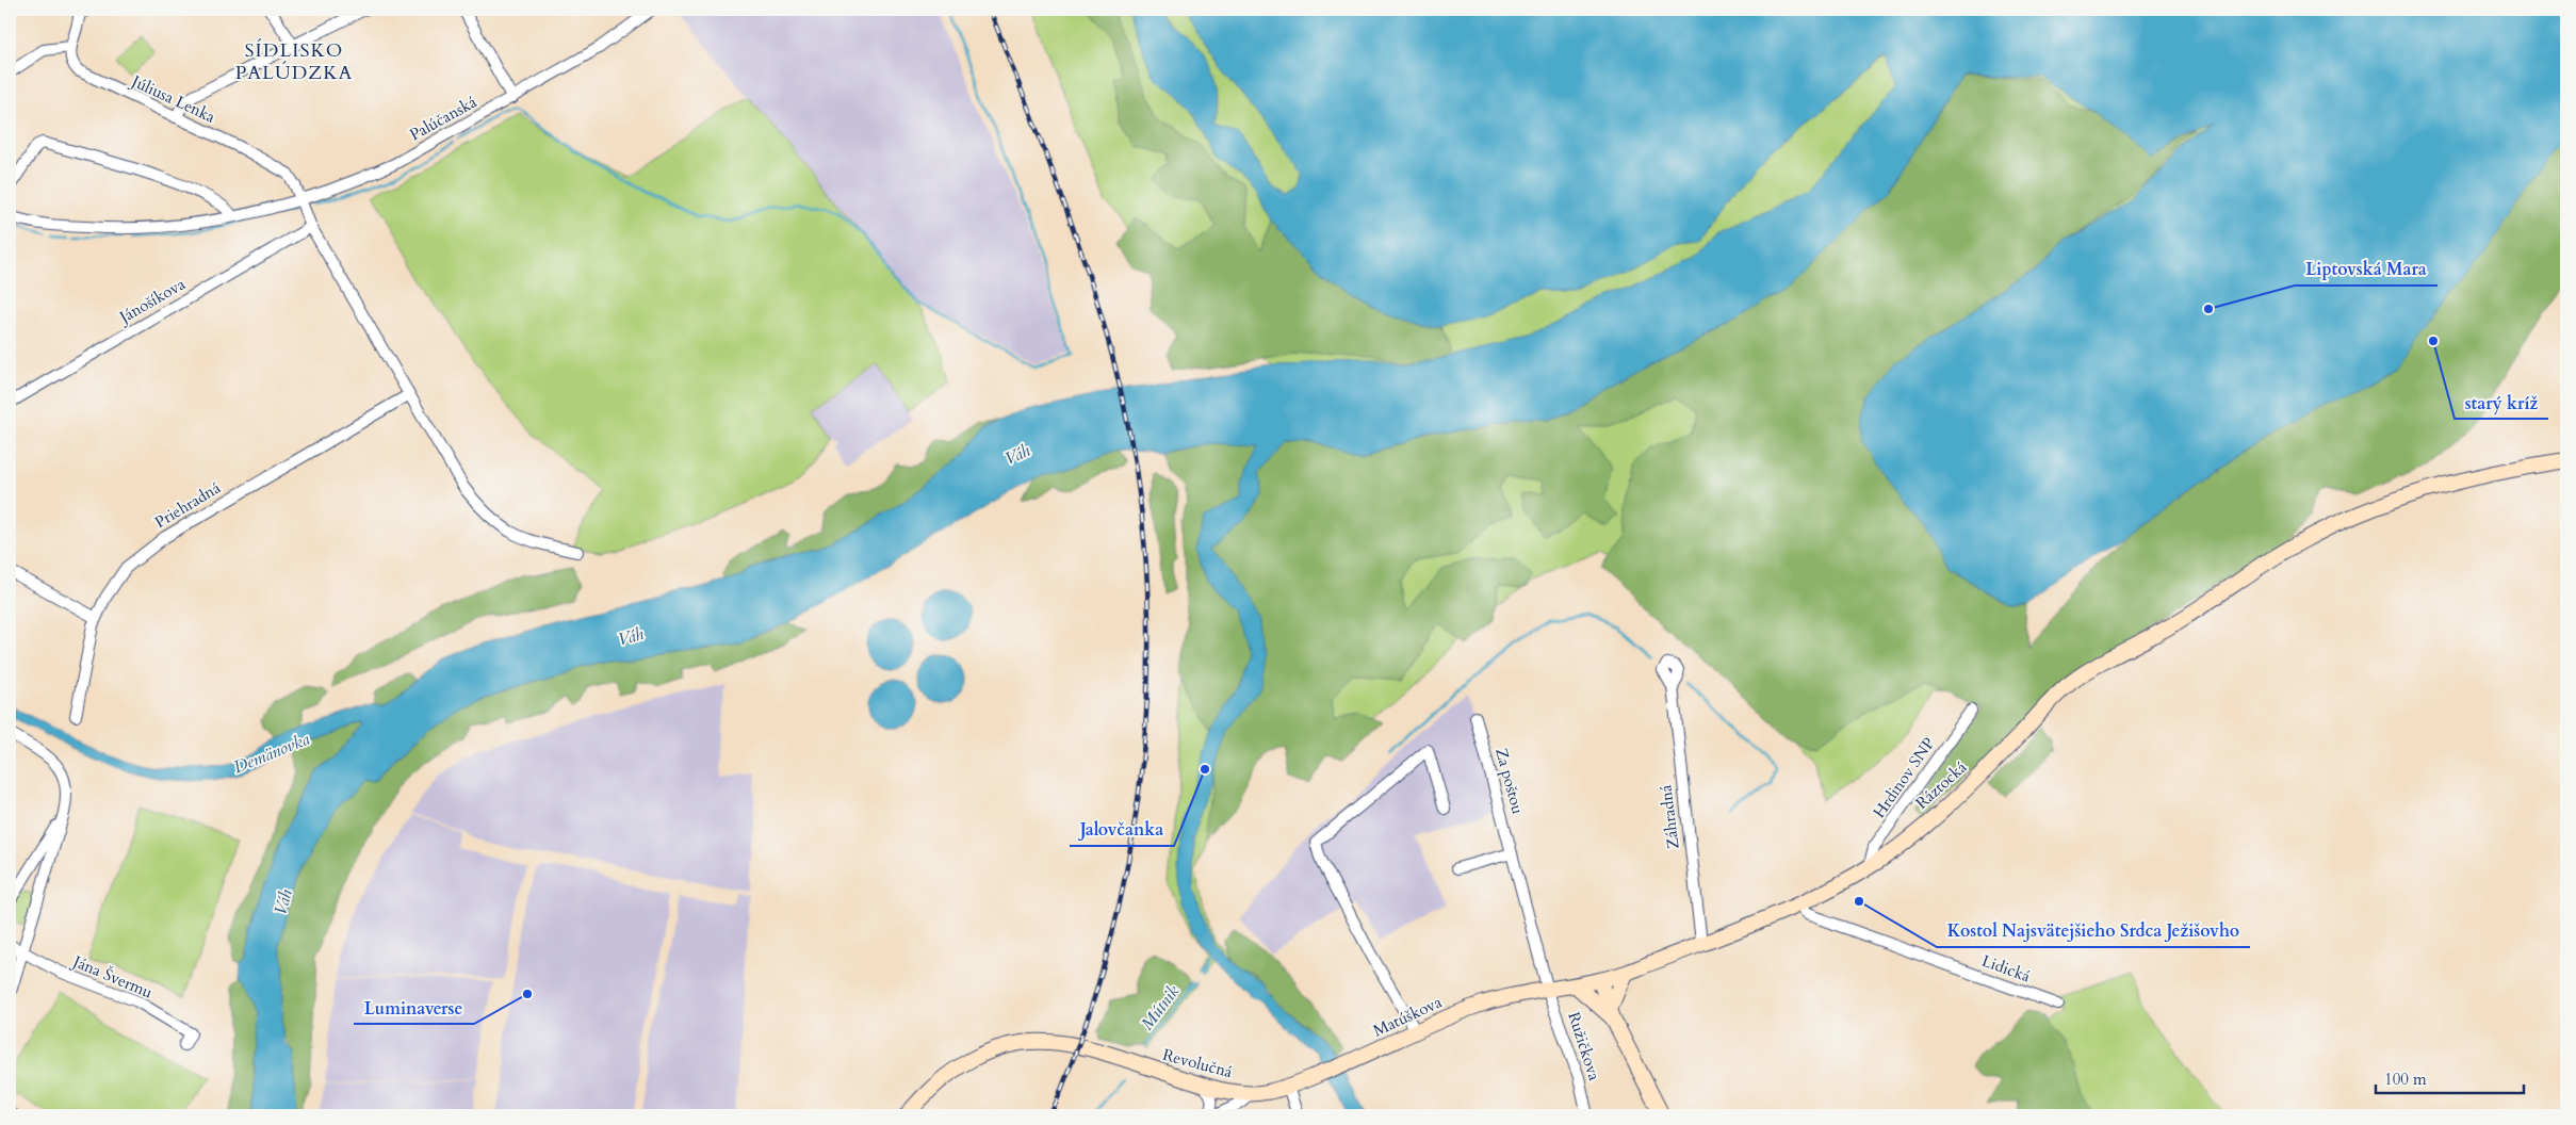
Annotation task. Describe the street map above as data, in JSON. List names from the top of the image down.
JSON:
{
  "streets": {
    "main road": ["Ráztocká", "Matúškova", "Revolučná"],
    "street": [
      "Júliusa Lenka",
      "Palúčanská",
      "Jánošíkova",
      "Priehradná",
      "Hrdinov SNP",
      "Za poštou",
      "Záhradná",
      "Lidická",
      "Jána Švermu",
      "Ružičkova"
    ]
  },
  "crossings": [
    ["Júliusa Lenka", "Palúčanská"],
    ["Hrdinov SNP", "Ráztocká"],
    ["Za poštou", "Matúškova"],
    ["Za poštou", "Ružičkova"],
    ["Ráztocká", "Záhradná"],
    ["Ráztocká", "Lidická"],
    ["Ráztocká", "Matúškova"],
    ["Matúškova", "Ružičkova"],
    ["Matúškova", "Revolučná"]
  ],
  "districts": ["SÍDLISKO PALÚDZKA"],
  "water": ["Váh", "Demänovka", "Mútnik"],
  "places": [
    "Liptovská Mara",
    "starý kríž",
    "Jalovčanka",
    "Kostol Najsvätejšieho Srdca Ježišovho",
    "Luminaverse"
  ],
  "scale_bar": "100 m"
}
